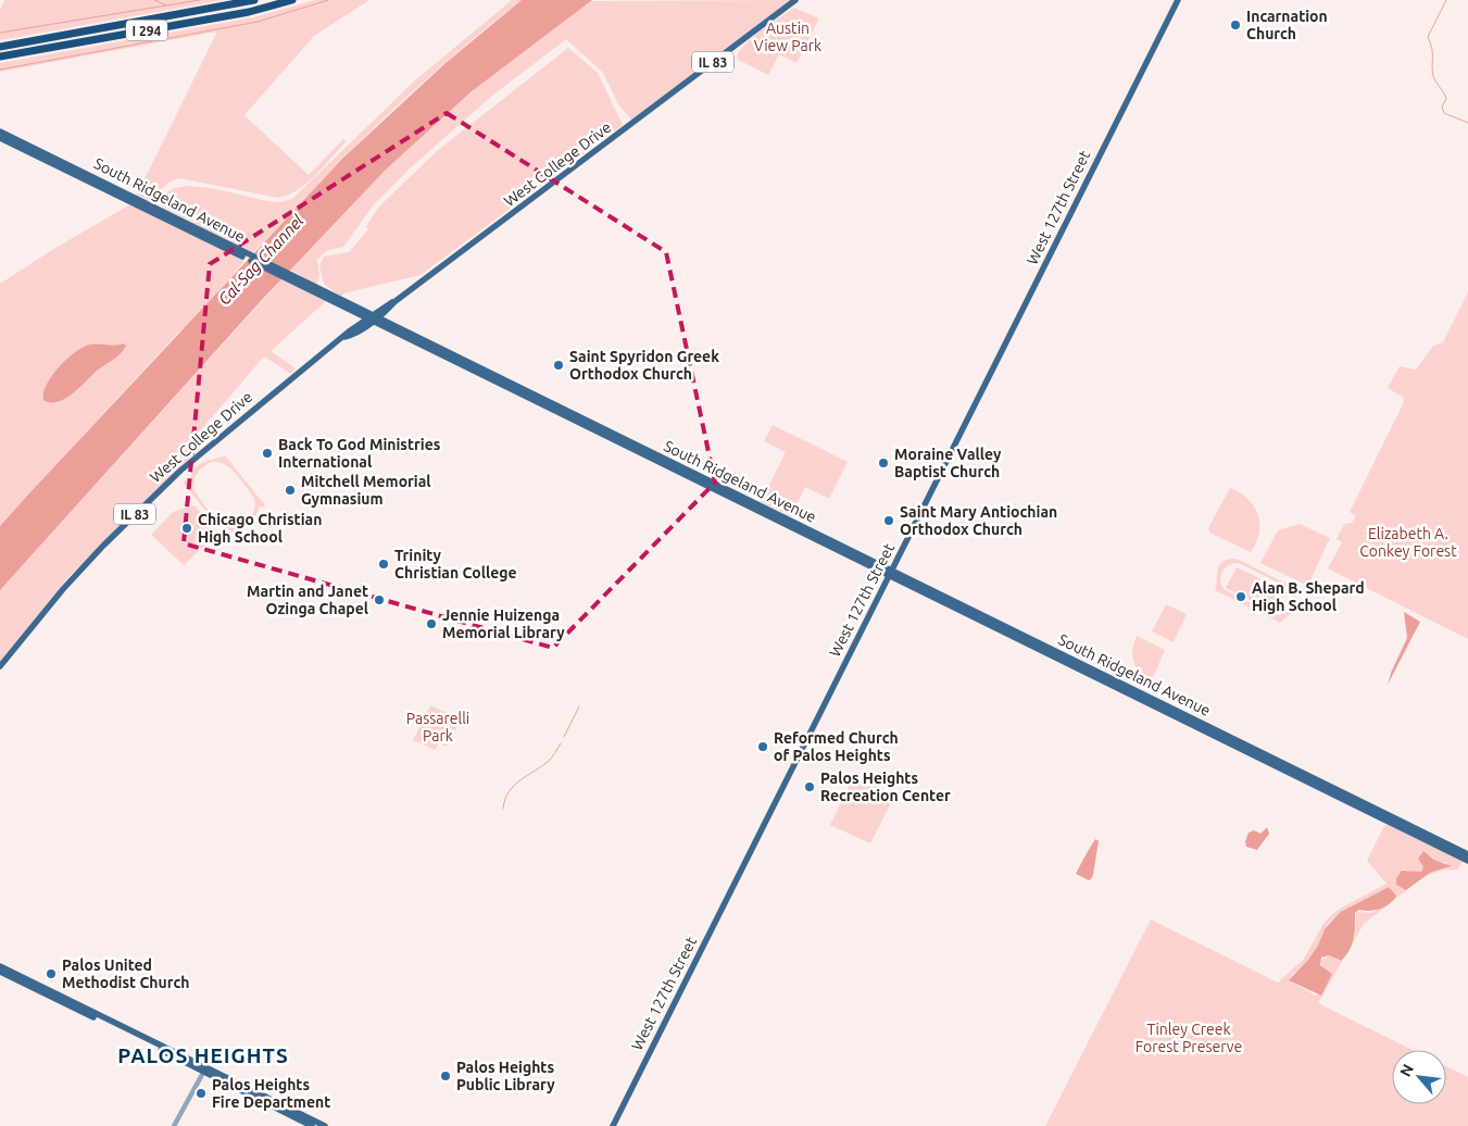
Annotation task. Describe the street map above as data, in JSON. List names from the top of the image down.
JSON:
{
  "streets": {
    "highway": ["I 294"],
    "main road": [
      "IL 83",
      "West College Drive",
      "South Ridgeland Avenue",
      "West 127th Street"
    ]
  },
  "crossings": [
    ["West College Drive", "South Ridgeland Avenue"],
    ["South Ridgeland Avenue", "West 127th Street"]
  ],
  "districts": ["PALOS HEIGHTS"],
  "water": ["Cal-Sag Channel"],
  "parks": [
    "Austin View Park",
    "Elizabeth A. Conkey Forest",
    "Passarelli Park",
    "Tinley Creek Forest Preserve"
  ],
  "places": [
    "Incarnation Church",
    "Saint Spyridon Greek Orthodox Church",
    "Back To God Ministries International",
    "Moraine Valley Baptist Church",
    "Mitchell Memorial Gymnasium",
    "Saint Mary Antiochian Orthodox Church",
    "Chicago Christian High School",
    "Trinity Christian College",
    "Alan B. Shepard High School",
    "Martin and Janet Ozinga Chapel",
    "Jennie Huizenga Memorial Library",
    "Reformed Church of Palos Heights",
    "Palos Heights Recreation Center",
    "Palos United Methodist Church",
    "Palos Heights Public Library",
    "Palos Heights Fire Department"
  ],
  "north": "top left"
}
